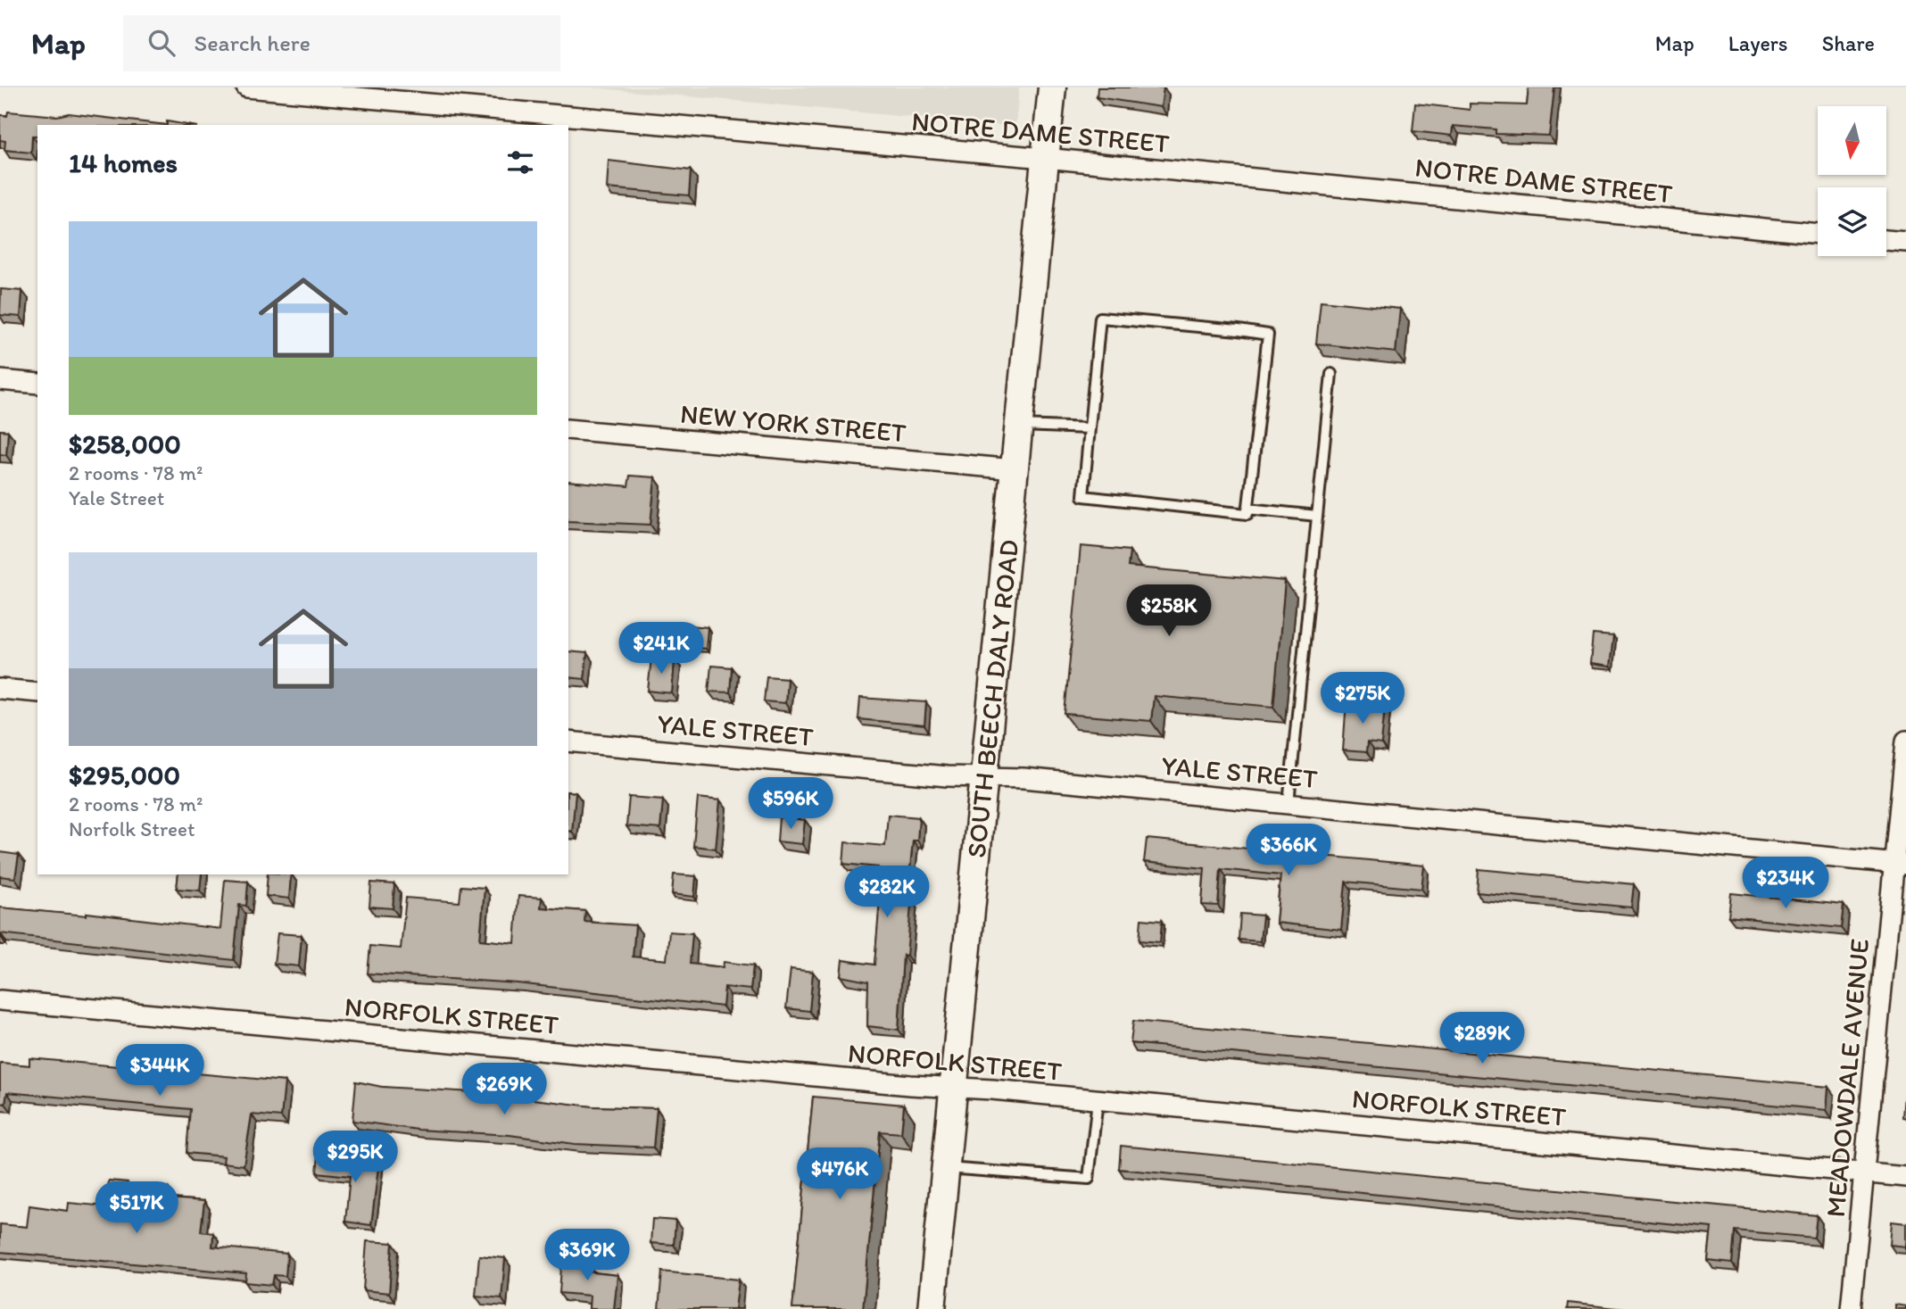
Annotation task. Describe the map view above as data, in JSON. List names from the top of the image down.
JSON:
{
  "streets": {
    "main road": ["SOUTH BEECH DALY ROAD"],
    "street": [
      "NOTRE DAME STREET",
      "NEW YORK STREET",
      "YALE STREET",
      "NORFOLK STREET",
      "MEADOWDALE AVENUE"
    ]
  },
  "crossings": [
    ["NOTRE DAME STREET", "SOUTH BEECH DALY ROAD"],
    ["NEW YORK STREET", "SOUTH BEECH DALY ROAD"],
    ["SOUTH BEECH DALY ROAD", "YALE STREET"],
    ["SOUTH BEECH DALY ROAD", "NORFOLK STREET"],
    ["YALE STREET", "MEADOWDALE AVENUE"],
    ["NORFOLK STREET", "MEADOWDALE AVENUE"]
  ],
  "north": "bottom",
  "page": {
    "header": "Map",
    "search": "Search here",
    "nav": ["Map", "Layers", "Share"],
    "heading": "14 homes",
    "list": [
      {
        "name": "$258,000",
        "note": "2 rooms · 78 m² · Yale Street"
      },
      {
        "name": "$295,000",
        "note": "2 rooms · 78 m² · Norfolk Street"
      }
    ],
    "price": [
      "$258K",
      "$241K",
      "$275K",
      "$596K",
      "$366K",
      "$234K",
      "$282K",
      "$289K",
      "$344K",
      "$269K",
      "$295K",
      "$476K",
      "$517K",
      "$369K"
    ]
  }
}
